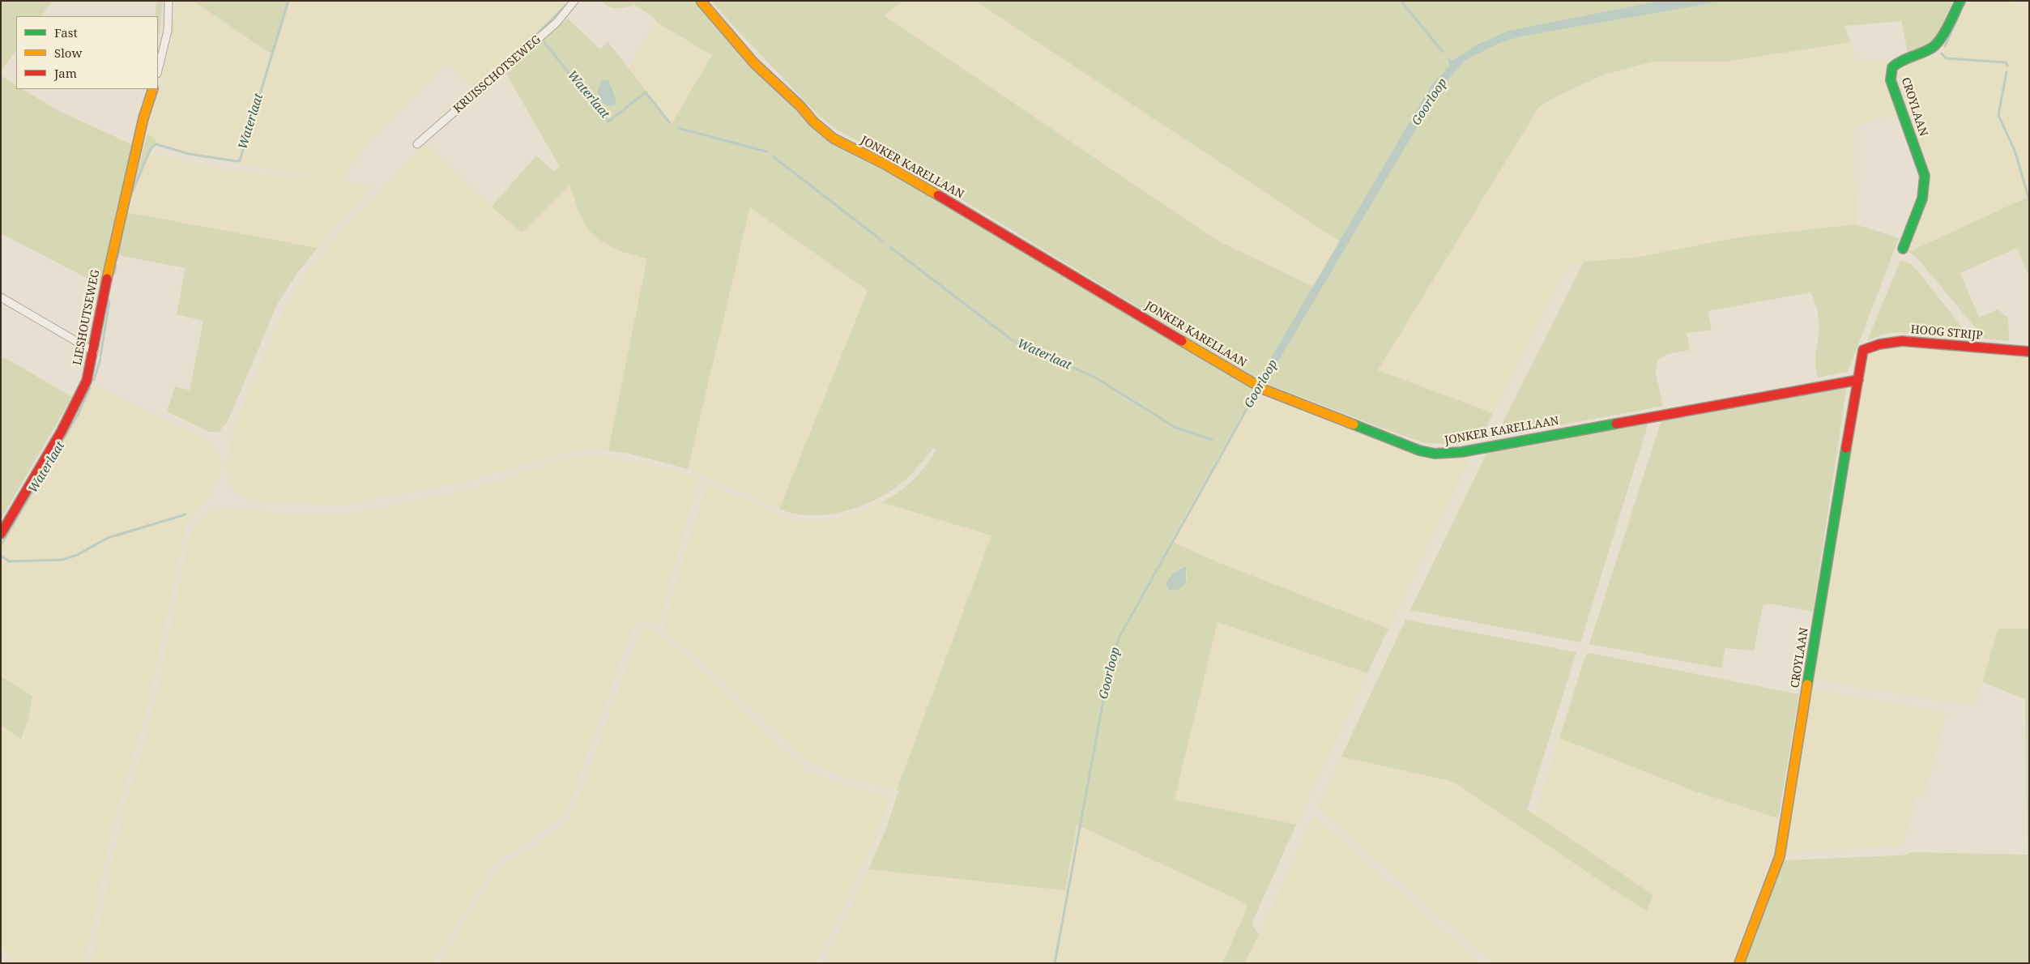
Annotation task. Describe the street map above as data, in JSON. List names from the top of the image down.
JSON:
{
  "streets": {
    "street": [
      "KRUISSCHOTSEWEG",
      "CROYLAAN",
      "JONKER KARELLAAN",
      "LIESHOUTSEWEG",
      "HOOG STRIJP"
    ]
  },
  "crossings": [
    ["CROYLAAN", "JONKER KARELLAAN"],
    ["CROYLAAN", "HOOG STRIJP"]
  ],
  "water": ["Waterlaat", "Goorloop"],
  "legend": ["Fast", "Slow", "Jam"]
}
